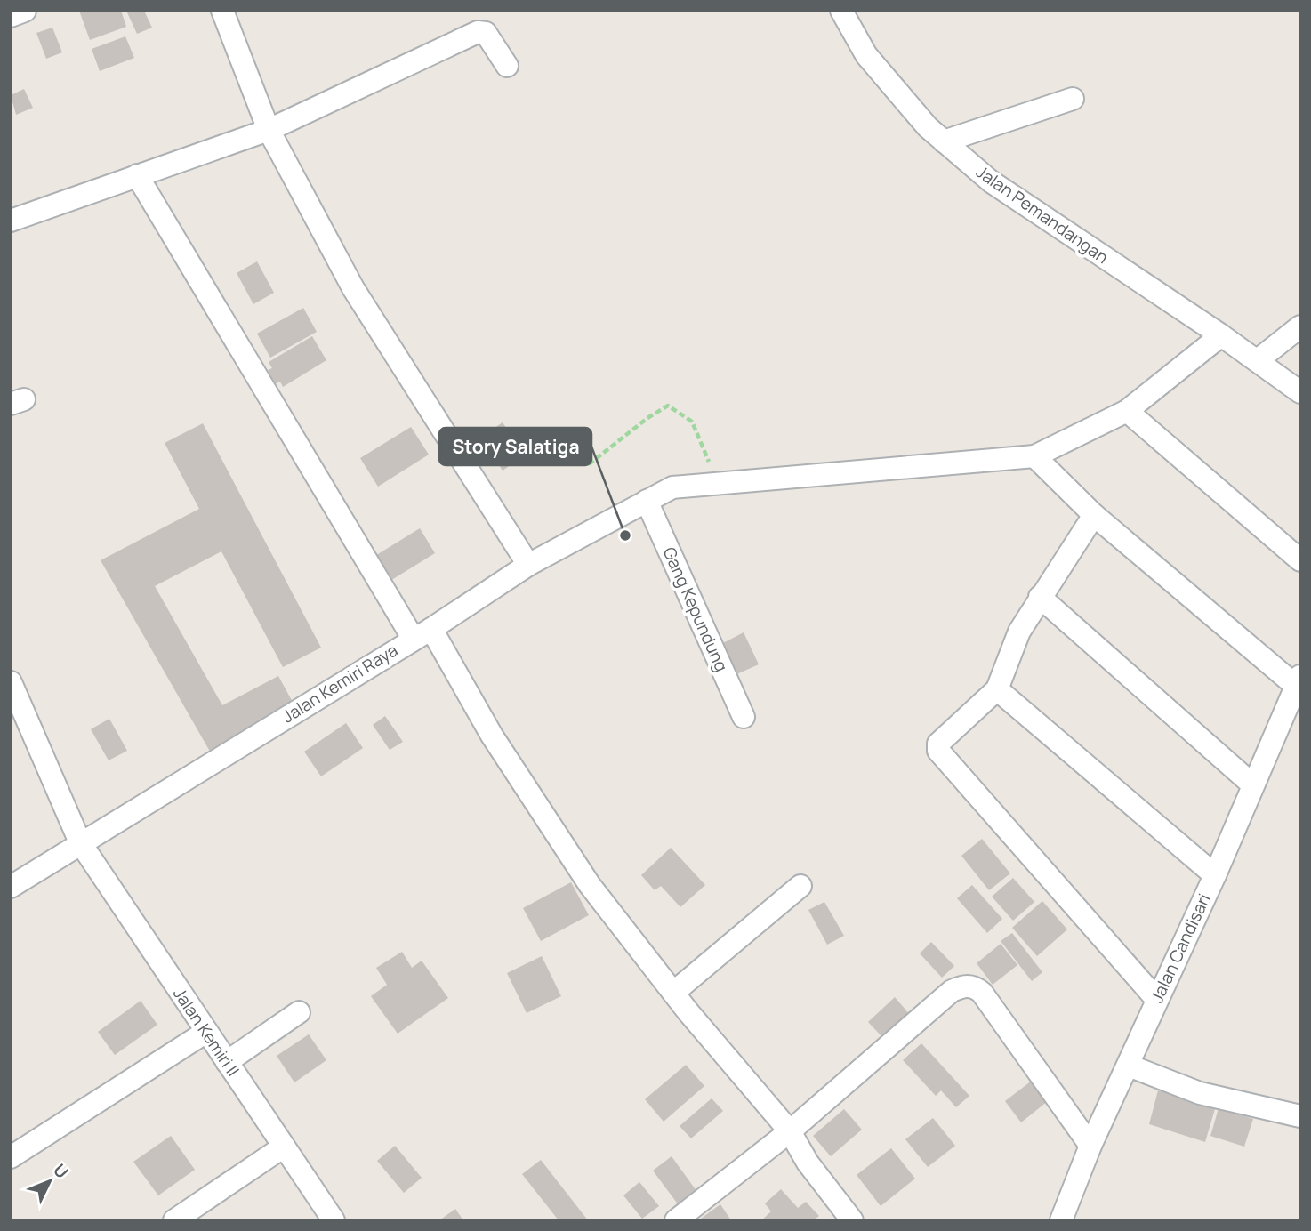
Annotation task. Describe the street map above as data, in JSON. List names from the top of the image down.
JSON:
{
  "streets": {
    "street": [
      "Jalan Pemandangan",
      "Gang Kepundung",
      "Jalan Kemiri Raya",
      "Jalan Candisari",
      "Jalan Kemiri II"
    ]
  },
  "crossings": [
    ["Gang Kepundung", "Jalan Kemiri Raya"],
    ["Jalan Kemiri Raya", "Jalan Kemiri II"]
  ],
  "places": ["Story Salatiga"],
  "north": "top right"
}
